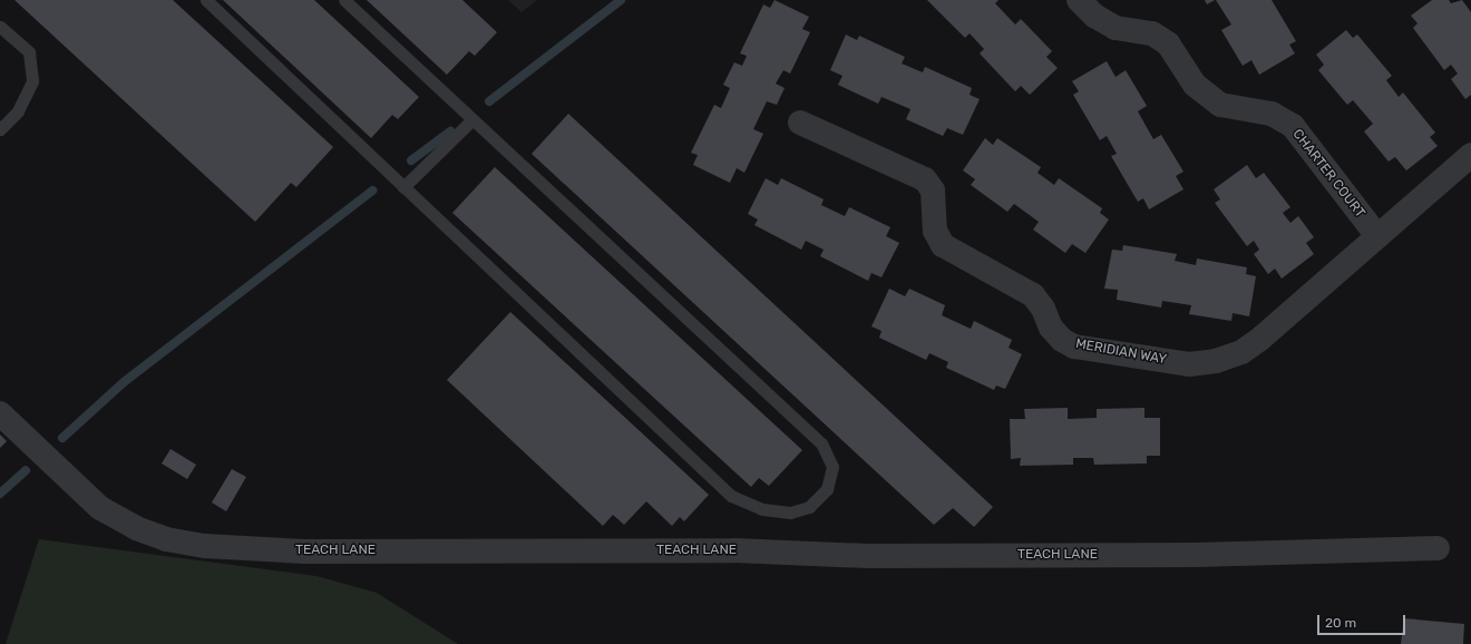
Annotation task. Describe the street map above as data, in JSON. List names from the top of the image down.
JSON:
{
  "streets": {
    "street": ["CHARTER COURT", "MERIDIAN WAY", "TEACH LANE"]
  },
  "crossings": [
    ["CHARTER COURT", "MERIDIAN WAY"]
  ],
  "scale_bar": "20 m"
}
